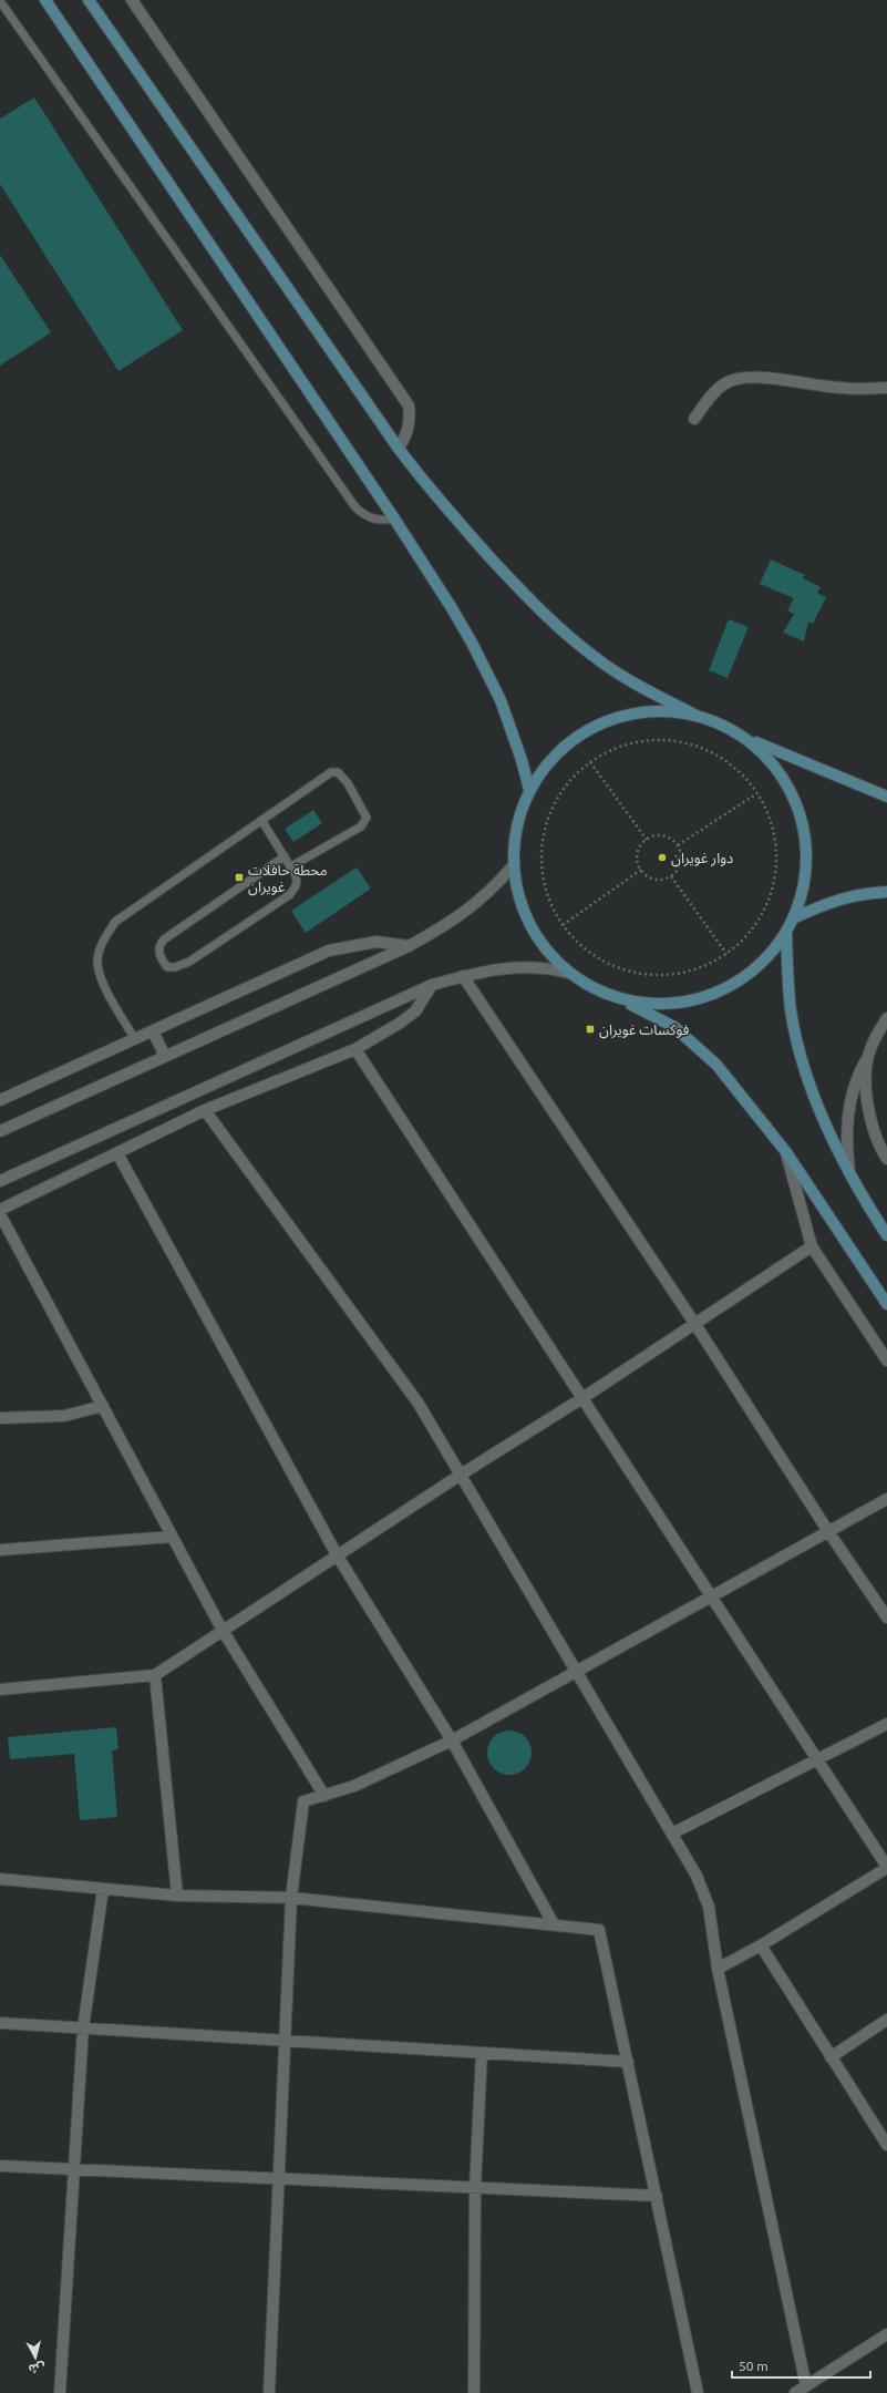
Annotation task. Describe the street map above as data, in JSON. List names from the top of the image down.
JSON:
{
  "places": {
    "other": ["دوار غويران"],
    "transit": ["محطة حافلات غويران", "فوكسات غويران"]
  },
  "scale_bar": "50 m",
  "north": "bottom"
}
